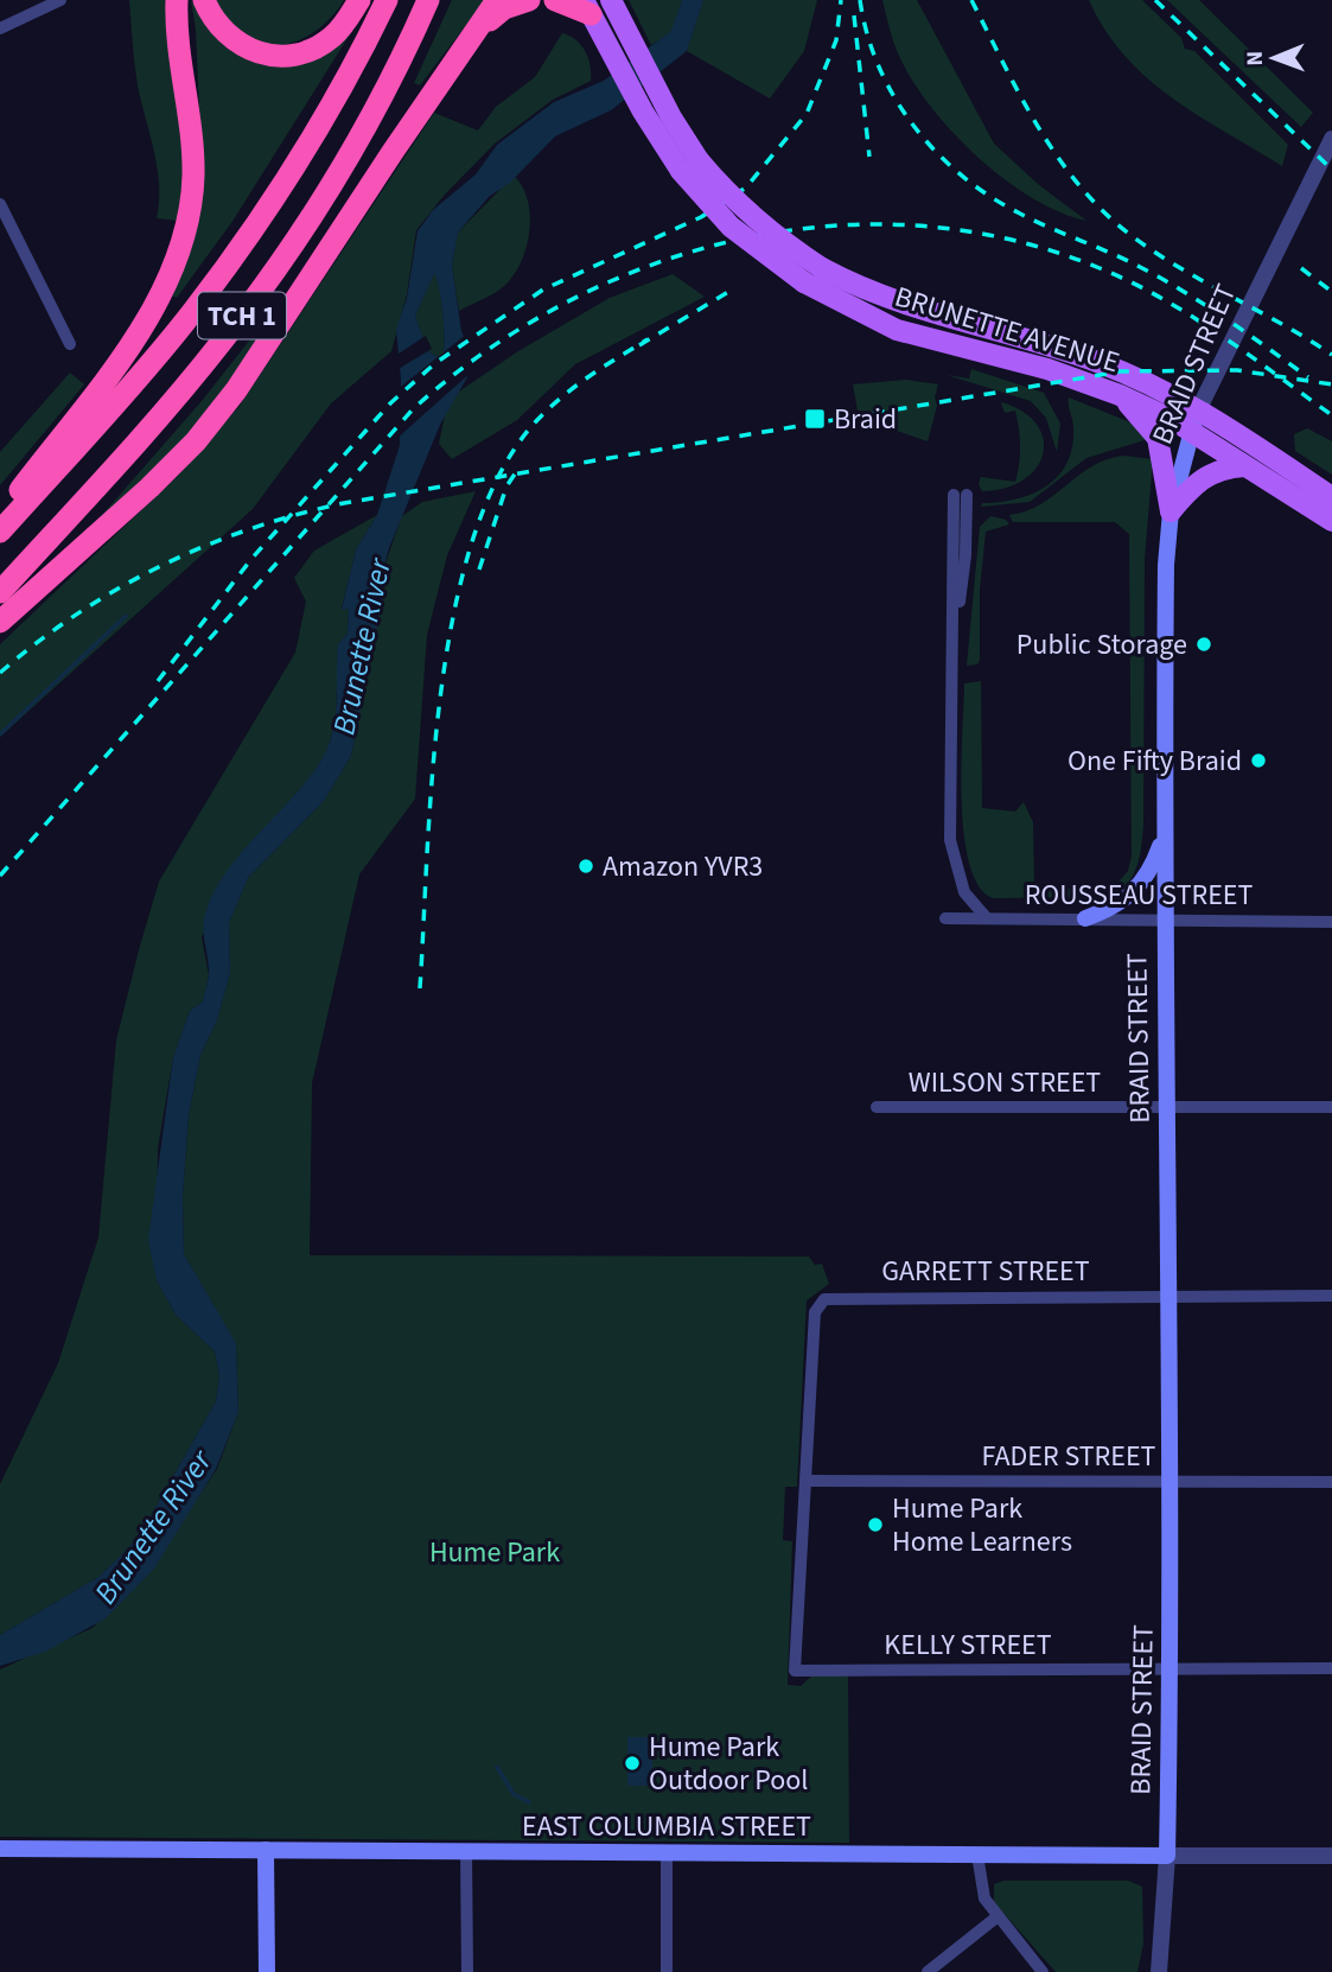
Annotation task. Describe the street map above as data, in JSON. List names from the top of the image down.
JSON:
{
  "streets": {
    "highway": ["TCH 1"],
    "main road": ["BRUNETTE AVENUE", "BRAID STREET", "EAST COLUMBIA STREET"],
    "street": [
      "ROUSSEAU STREET",
      "WILSON STREET",
      "GARRETT STREET",
      "FADER STREET",
      "KELLY STREET"
    ]
  },
  "crossings": [
    ["BRUNETTE AVENUE", "BRAID STREET"],
    ["BRAID STREET", "ROUSSEAU STREET"],
    ["BRAID STREET", "WILSON STREET"],
    ["BRAID STREET", "GARRETT STREET"],
    ["BRAID STREET", "FADER STREET"],
    ["BRAID STREET", "KELLY STREET"],
    ["BRAID STREET", "EAST COLUMBIA STREET"],
    ["GARRETT STREET", "FADER STREET"],
    ["GARRETT STREET", "KELLY STREET"],
    ["FADER STREET", "KELLY STREET"]
  ],
  "water": ["Brunette River"],
  "parks": ["Hume Park"],
  "places": {
    "transit": ["Braid"],
    "other": [
      "Public Storage",
      "One Fifty Braid",
      "Amazon YVR3",
      "Hume Park Home Learners",
      "Hume Park Outdoor Pool"
    ]
  },
  "north": "left"
}
